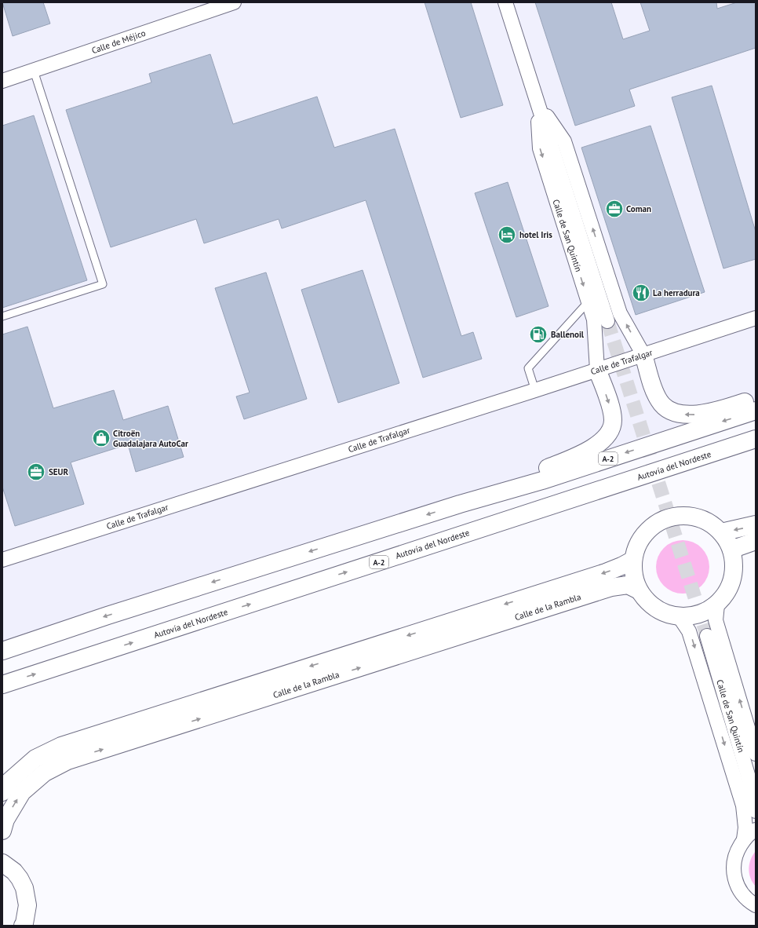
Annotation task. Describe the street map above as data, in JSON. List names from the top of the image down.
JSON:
{
  "streets": {
    "main road": ["A-2", "Autovía del Nordeste", "Calle de la Rambla"],
    "street": ["Calle de Méjico", "Calle de San Quintín", "Calle de Trafalgar"]
  },
  "crossings": [
    ["Calle de San Quintín", "Calle de Trafalgar"]
  ],
  "places": {
    "office": ["Coman", "SEUR"],
    "hotel": ["hotel Iris"],
    "restaurant": ["La herradura"],
    "fuel station": ["Ballenoil"],
    "shop": ["Citroën Guadalajara AutoCar"]
  }
}
